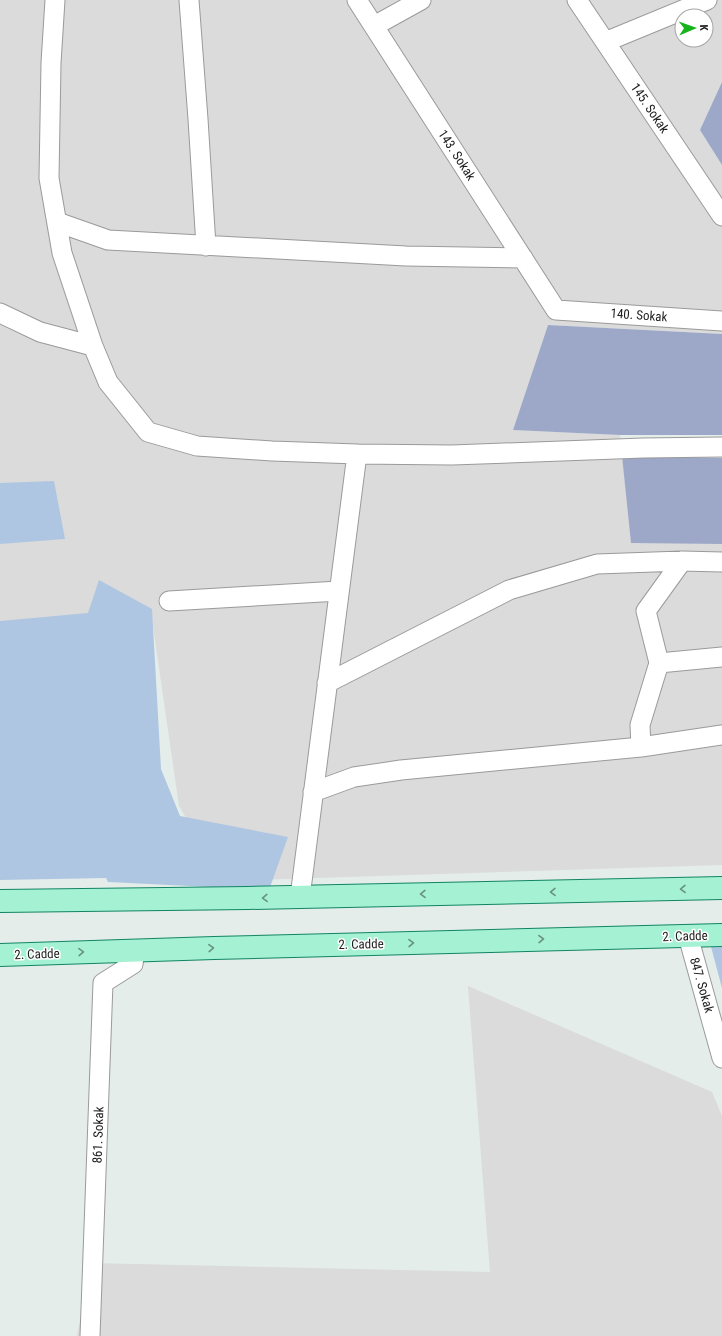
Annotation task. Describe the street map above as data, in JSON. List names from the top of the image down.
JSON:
{
  "streets": {
    "main road": ["2. Cadde"],
    "street": [
      "145. Sokak",
      "143. Sokak",
      "140. Sokak",
      "847. Sokak",
      "861. Sokak"
    ]
  },
  "crossings": [
    ["143. Sokak", "140. Sokak"],
    ["2. Cadde", "847. Sokak"],
    ["2. Cadde", "861. Sokak"]
  ],
  "north": "right"
}
